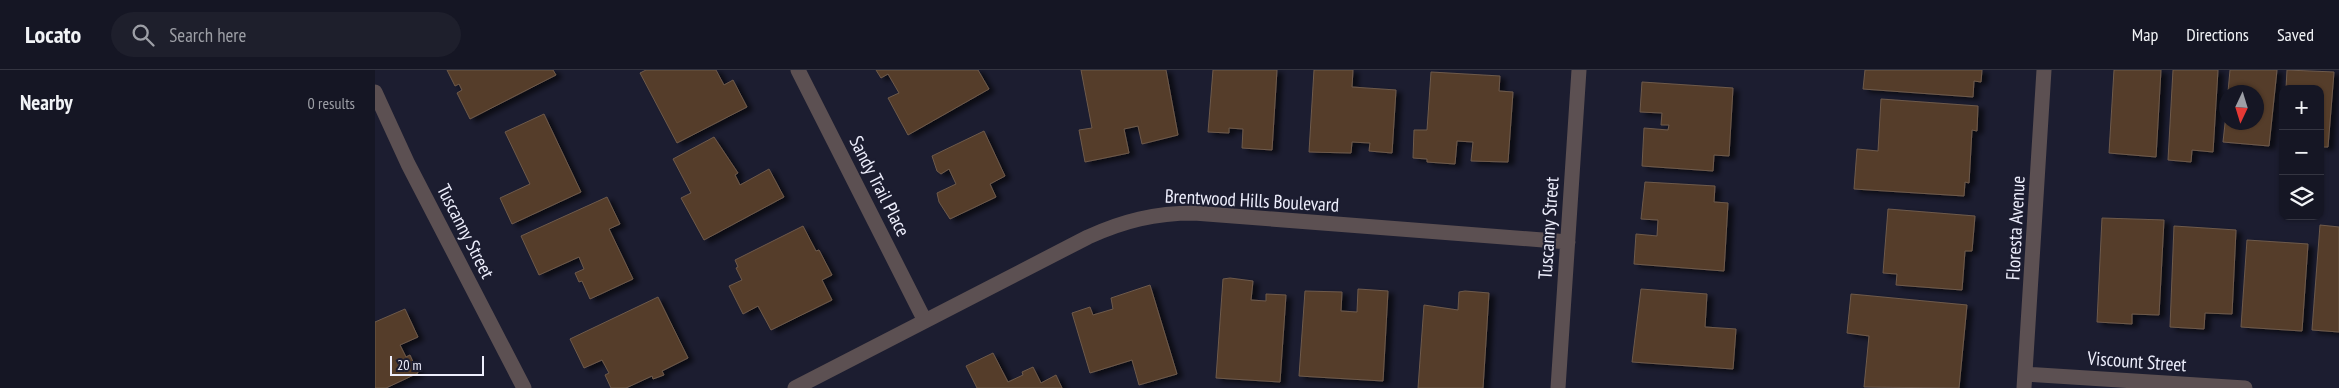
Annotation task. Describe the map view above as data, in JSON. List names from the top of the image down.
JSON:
{
  "streets": {
    "street": [
      "Sandy Trail Place",
      "Brentwood Hills Boulevard",
      "Tuscanny Street",
      "Floresta Avenue",
      "Viscount Street"
    ]
  },
  "crossings": [
    ["Sandy Trail Place", "Brentwood Hills Boulevard"],
    ["Brentwood Hills Boulevard", "Tuscanny Street"],
    ["Floresta Avenue", "Viscount Street"]
  ],
  "scale_bar": "20 m",
  "north": "bottom",
  "page": {
    "header": "Locato",
    "search": "Search here",
    "nav": ["Map", "Directions", "Saved"],
    "heading": ["Nearby", "0 results"],
    "map_buttons": ["+", "−"],
    "scale": "20 m"
  }
}
